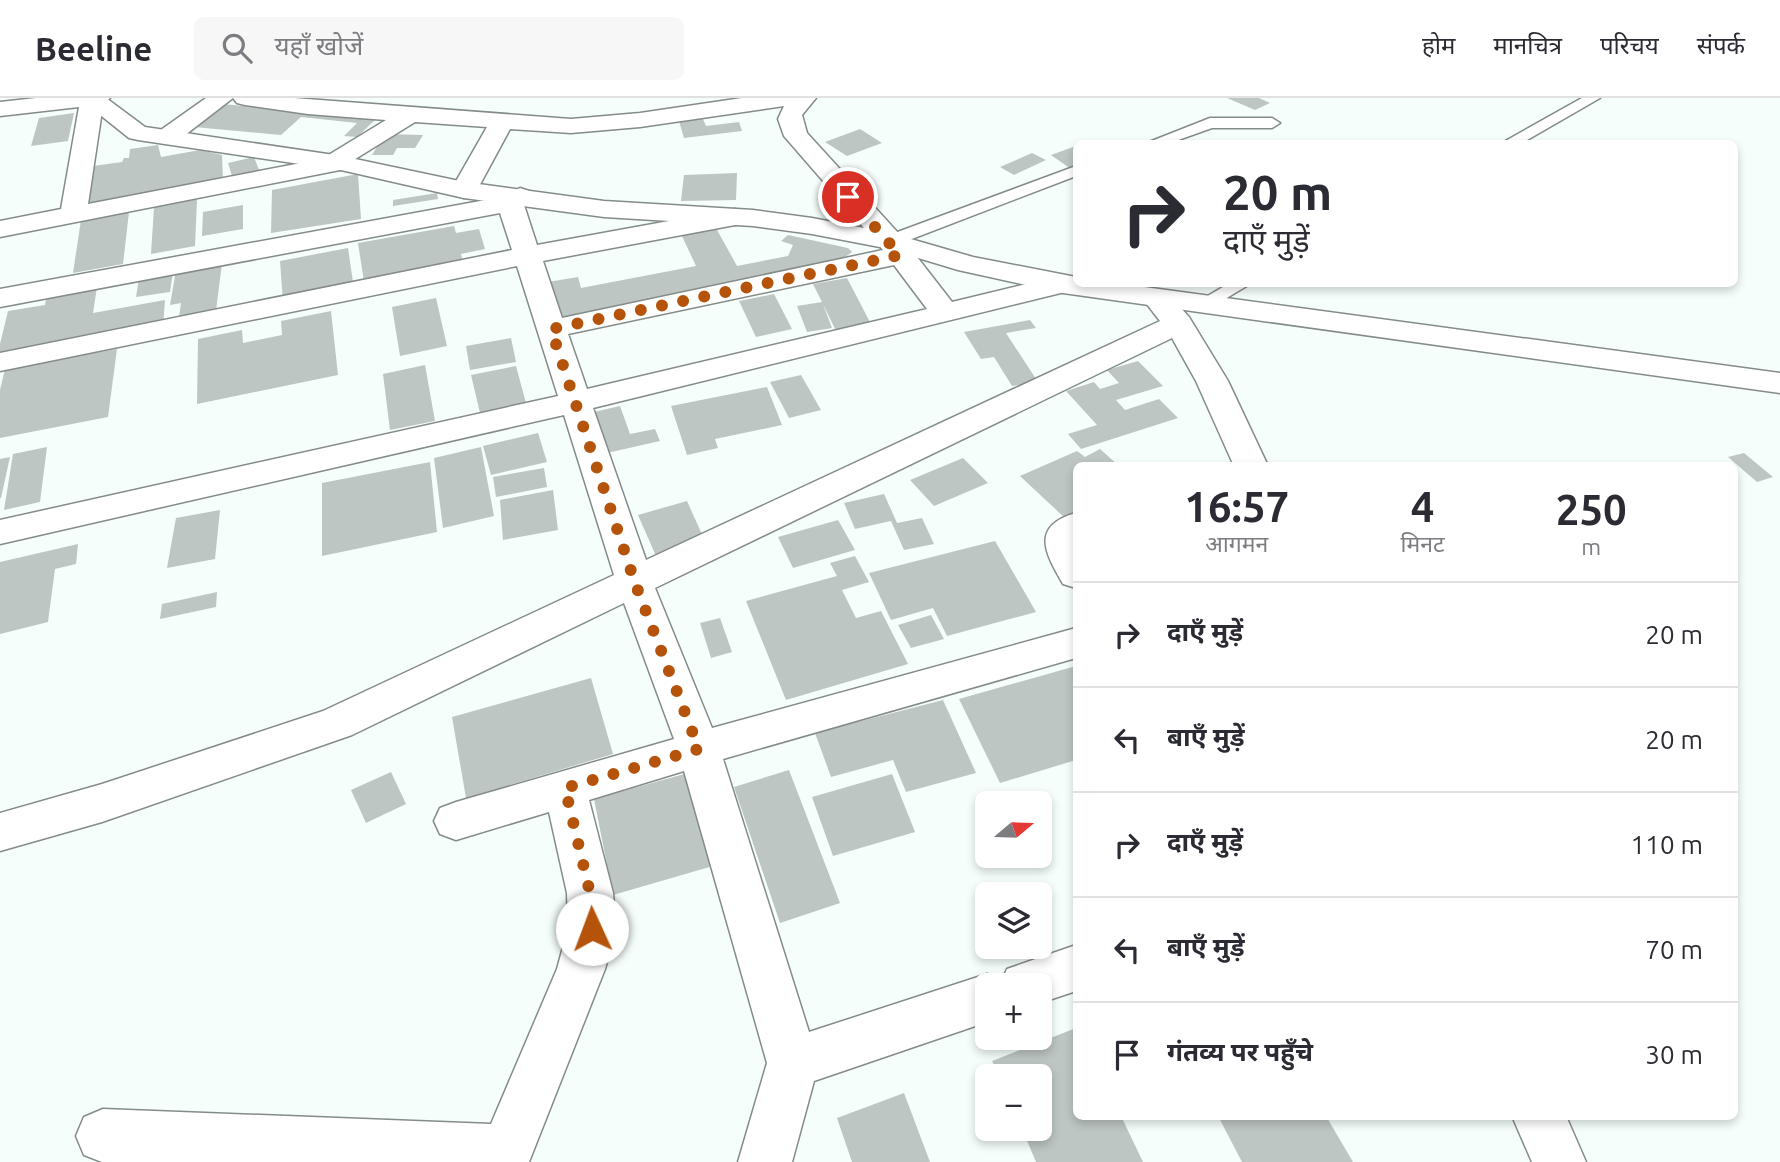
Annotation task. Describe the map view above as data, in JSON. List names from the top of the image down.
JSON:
{
  "north": "right",
  "page": {
    "header": "Beeline",
    "search": "यहाँ खोजें",
    "nav": [
      "होम",
      "मानचित्र",
      "परिचय",
      "संपर्क"
    ],
    "turn": ["20 m", "दाएँ मुड़ें"],
    "eta": [
      "16:57",
      "आगमन",
      "4",
      "मिनट",
      "250",
      "m"
    ],
    "list": [
      {
        "name": "दाएँ मुड़ें",
        "value": "20 m"
      },
      {
        "name": "बाएँ मुड़ें",
        "value": "20 m"
      },
      {
        "name": "दाएँ मुड़ें",
        "value": "110 m"
      },
      {
        "name": "बाएँ मुड़ें",
        "value": "70 m"
      },
      {
        "name": "गंतव्य पर पहुँचे",
        "value": "30 m"
      }
    ],
    "map_buttons": ["+", "−"]
  }
}
